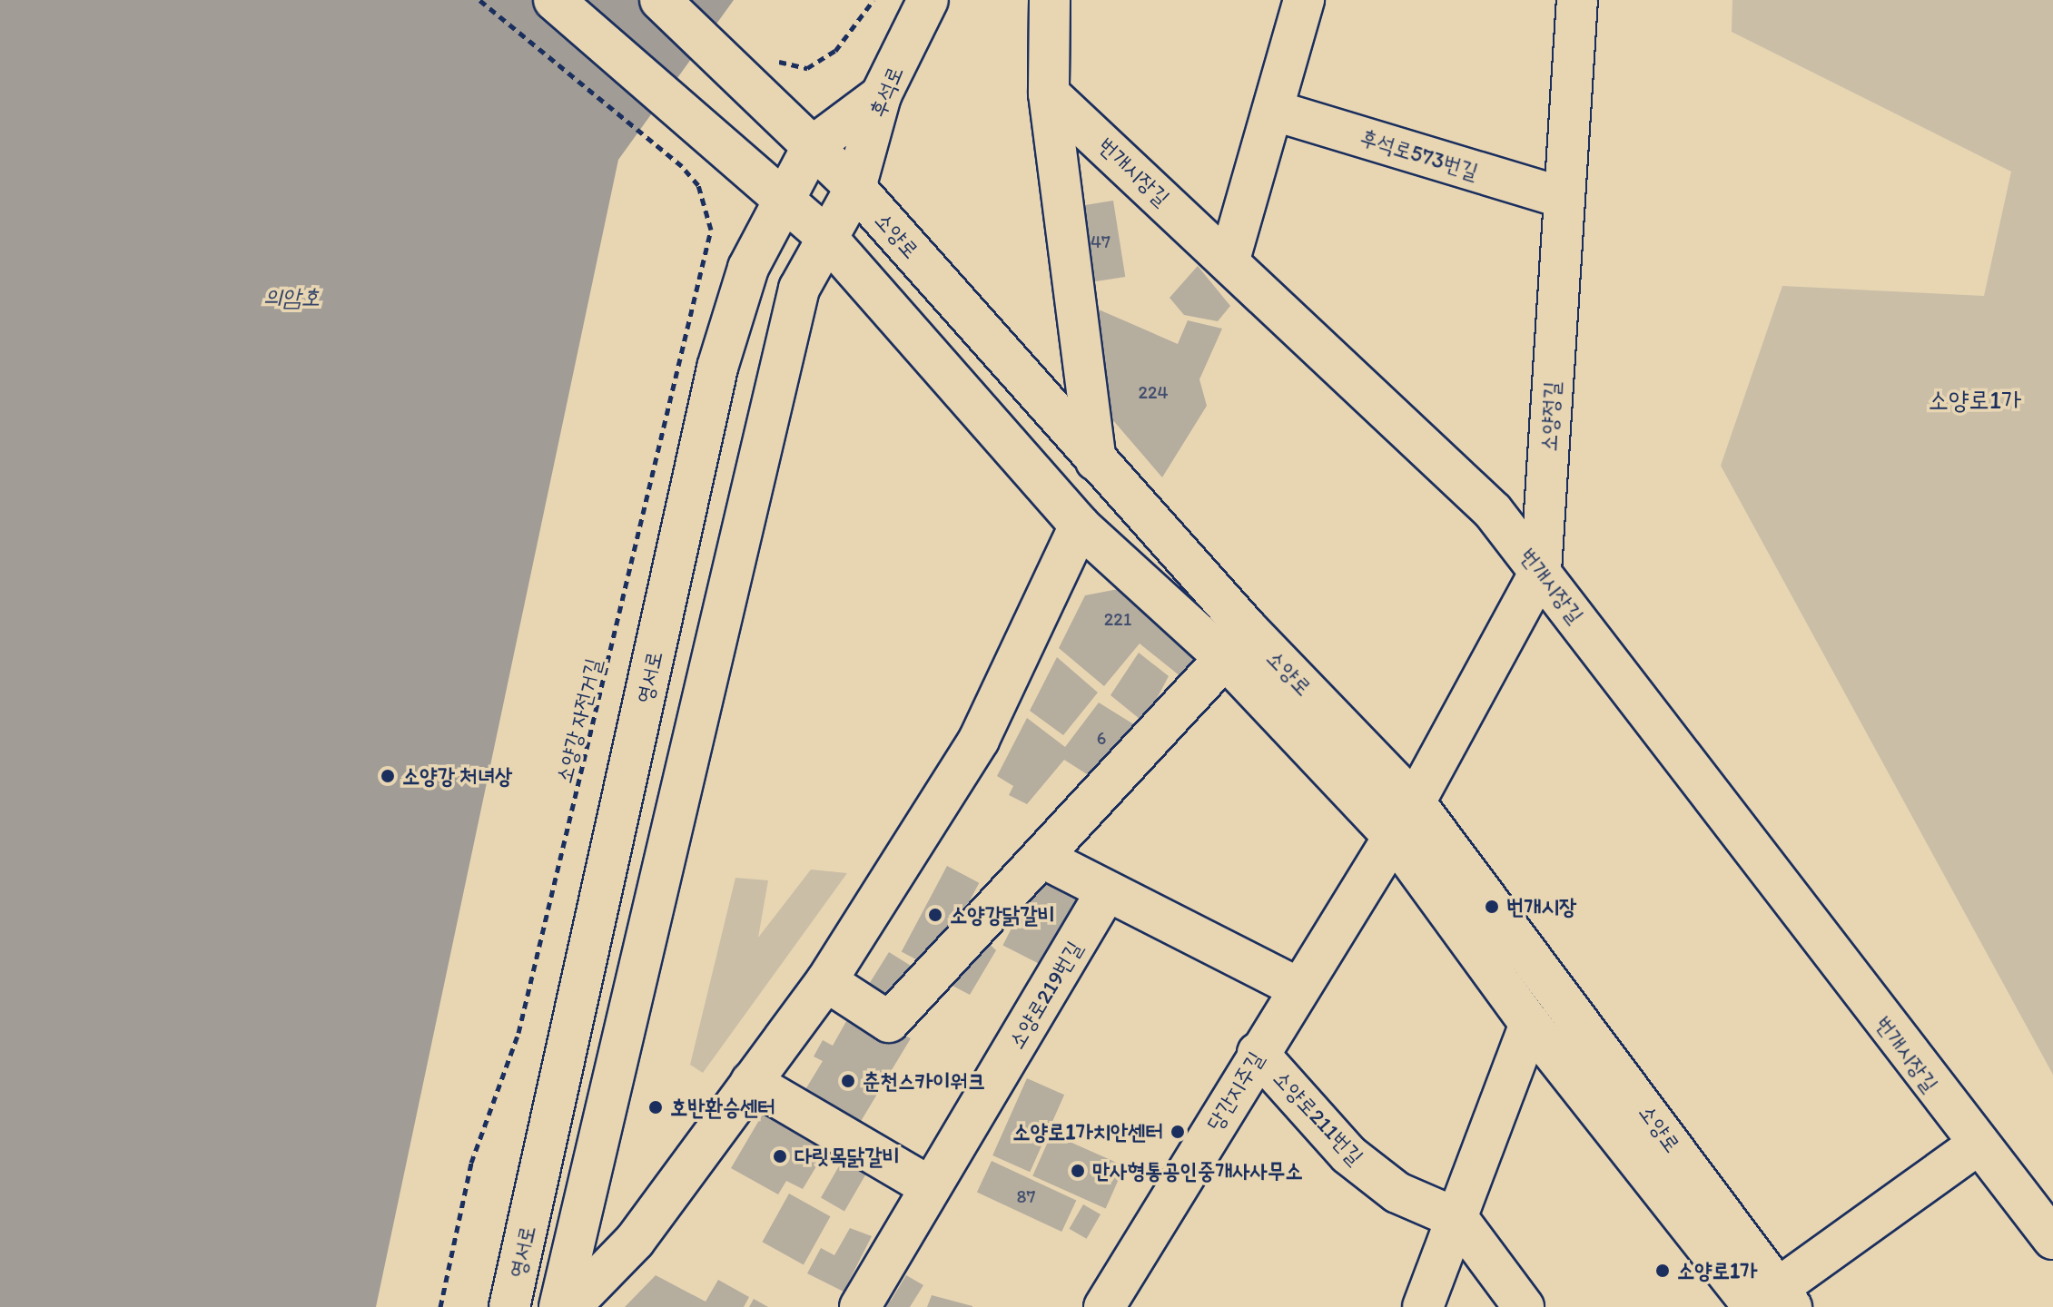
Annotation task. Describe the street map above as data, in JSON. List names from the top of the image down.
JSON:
{
  "streets": {
    "street": [
      "후석로",
      "후석로573번길",
      "번개시장길",
      "소양로",
      "소양정길",
      "영서로",
      "소양로219번길",
      "당간지주길",
      "소양로211번길"
    ],
    "path": ["소양강 자전거길"]
  },
  "crossings": [
    ["후석로", "소양로"],
    ["후석로", "영서로"],
    ["후석로573번길", "소양정길"],
    ["번개시장길", "소양정길"],
    ["소양로", "소양정길"],
    ["소양로", "영서로"],
    ["소양로", "당간지주길"],
    ["소양정길", "당간지주길"],
    ["당간지주길", "소양로211번길"]
  ],
  "districts": ["소양로1가"],
  "water": ["의암호"],
  "places": [
    "소양강 처녀상",
    "번개시장",
    "소양강닭갈비",
    "춘천스카이워크",
    "호반환승센터",
    "소양로1가치안센터",
    "다릿목닭갈비",
    "만사형통공인중개사사무소",
    "소양로1가"
  ],
  "house_numbers": [
    "47",
    "224",
    "221",
    "6",
    "87"
  ]
}
